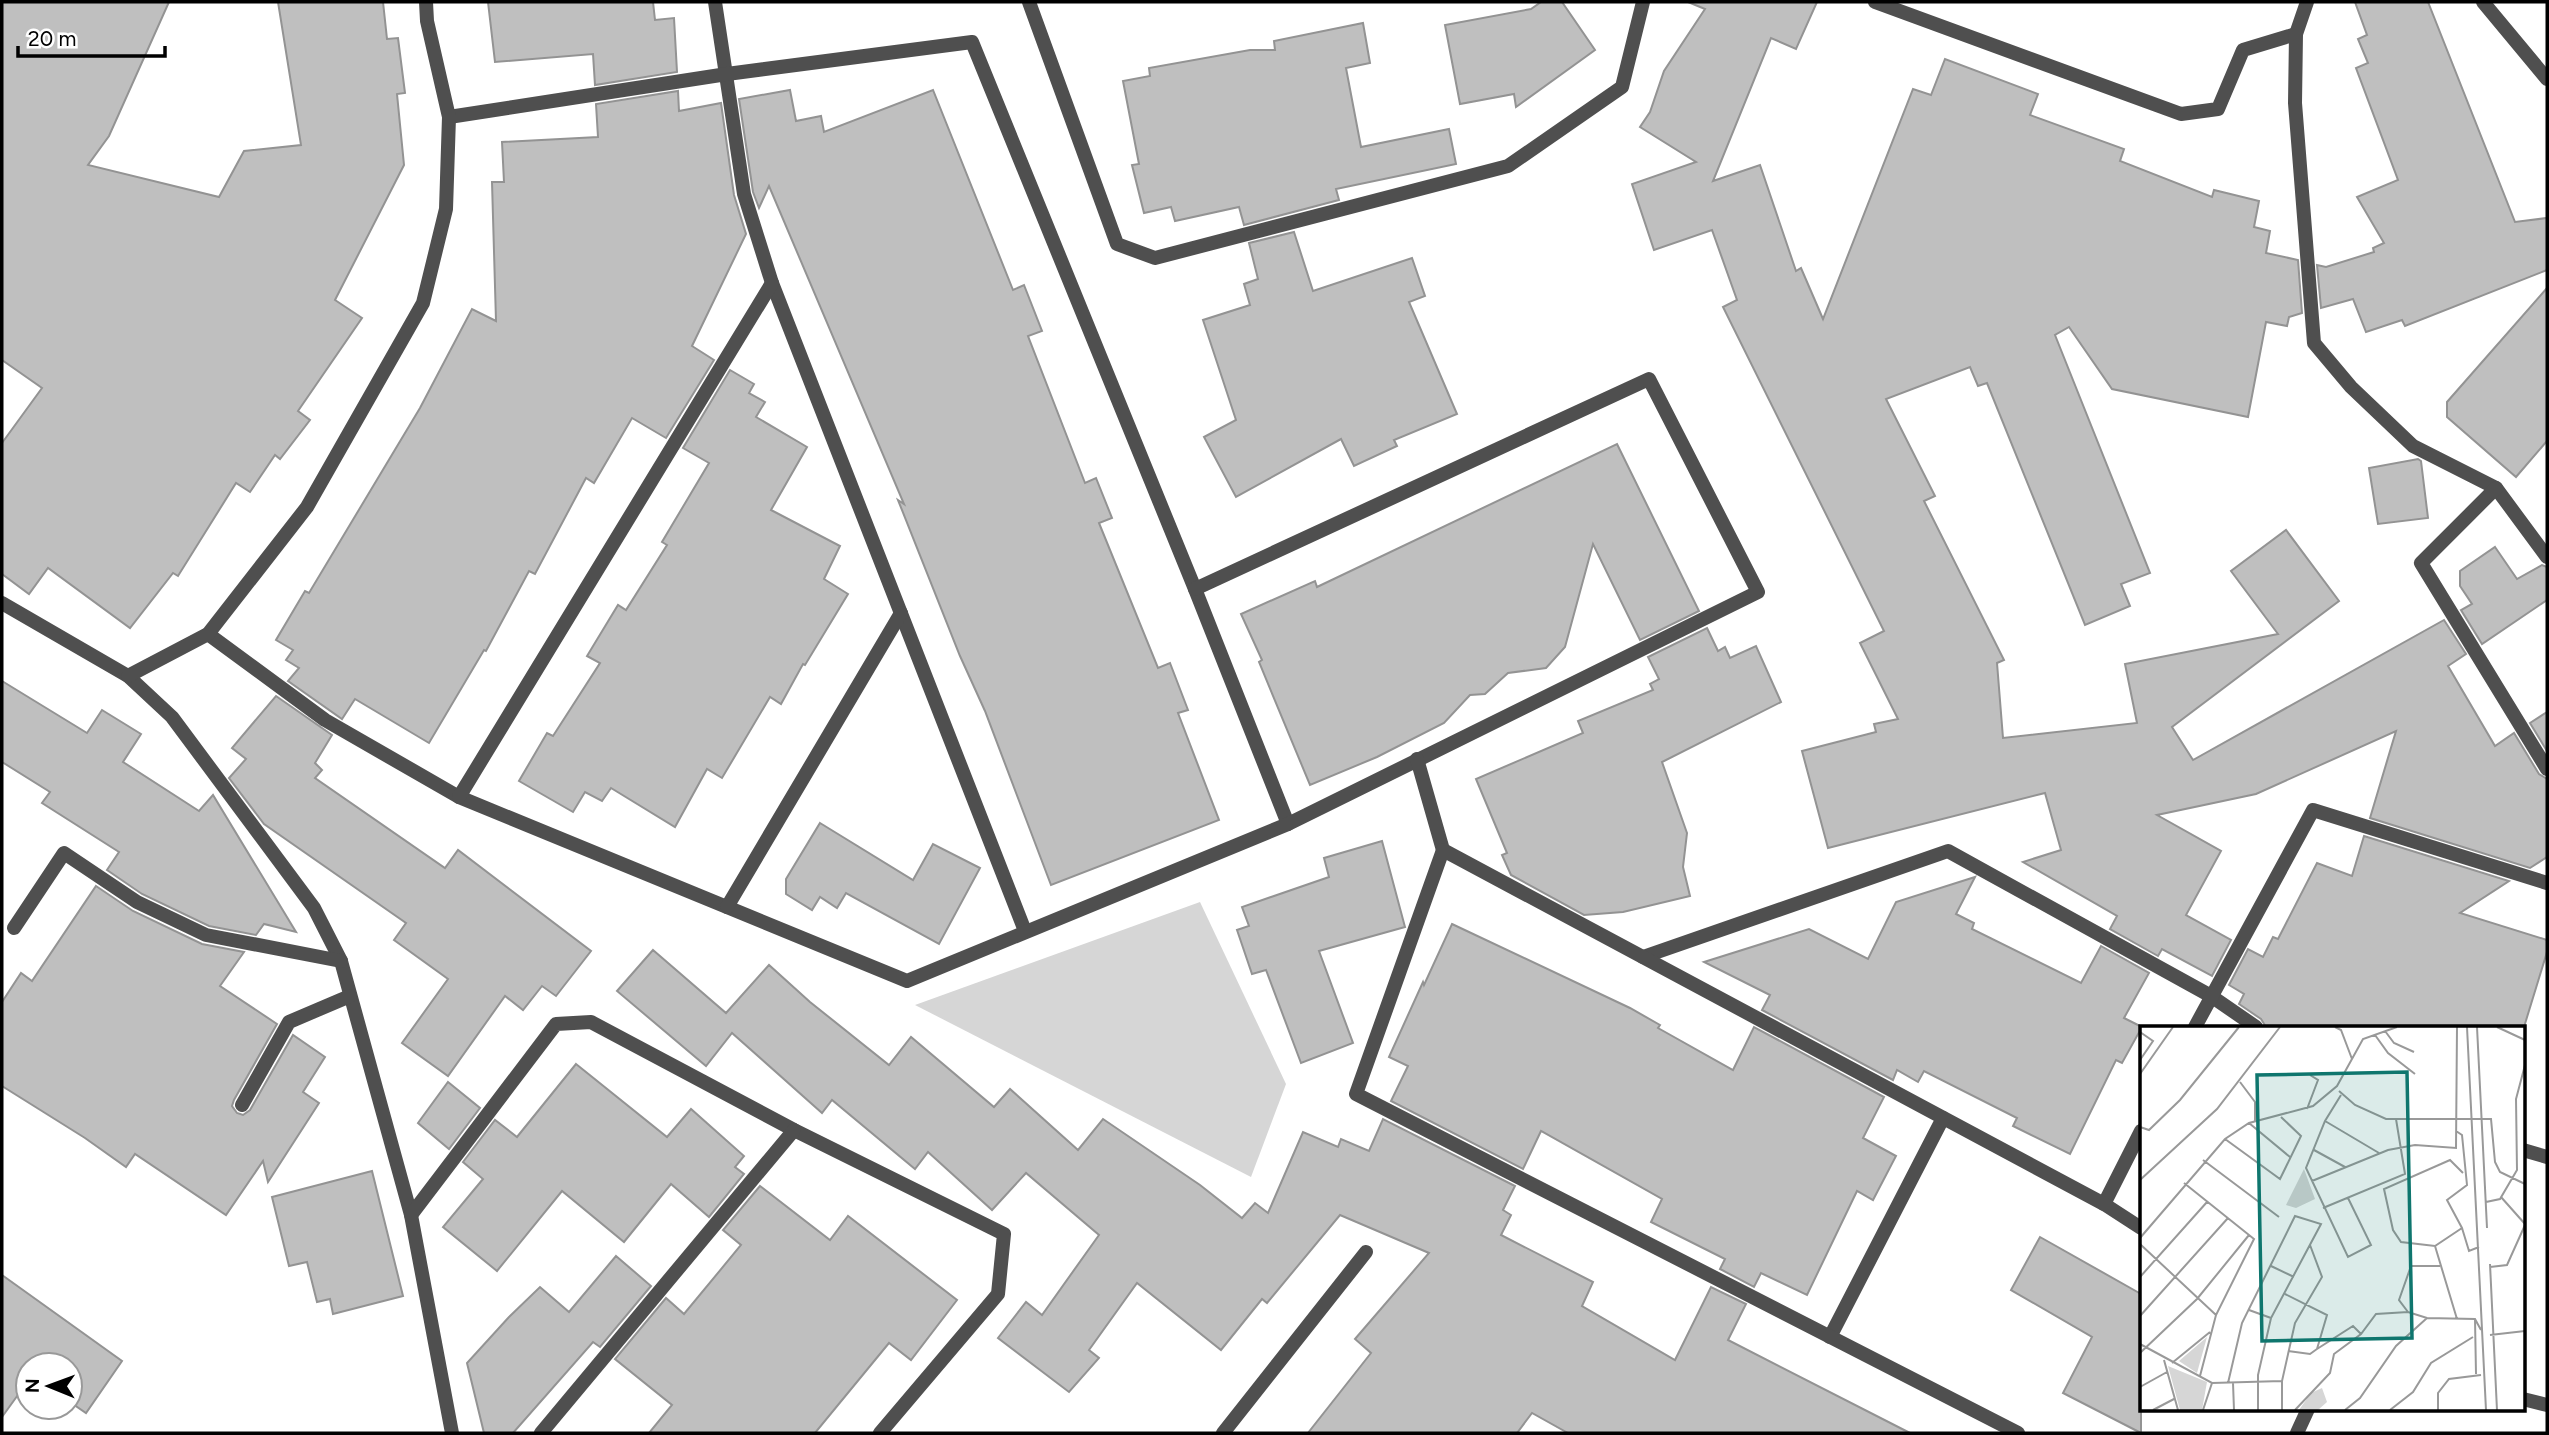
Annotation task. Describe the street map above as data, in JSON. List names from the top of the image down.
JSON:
{
  "scale_bar": "20 m",
  "north": "left"
}
